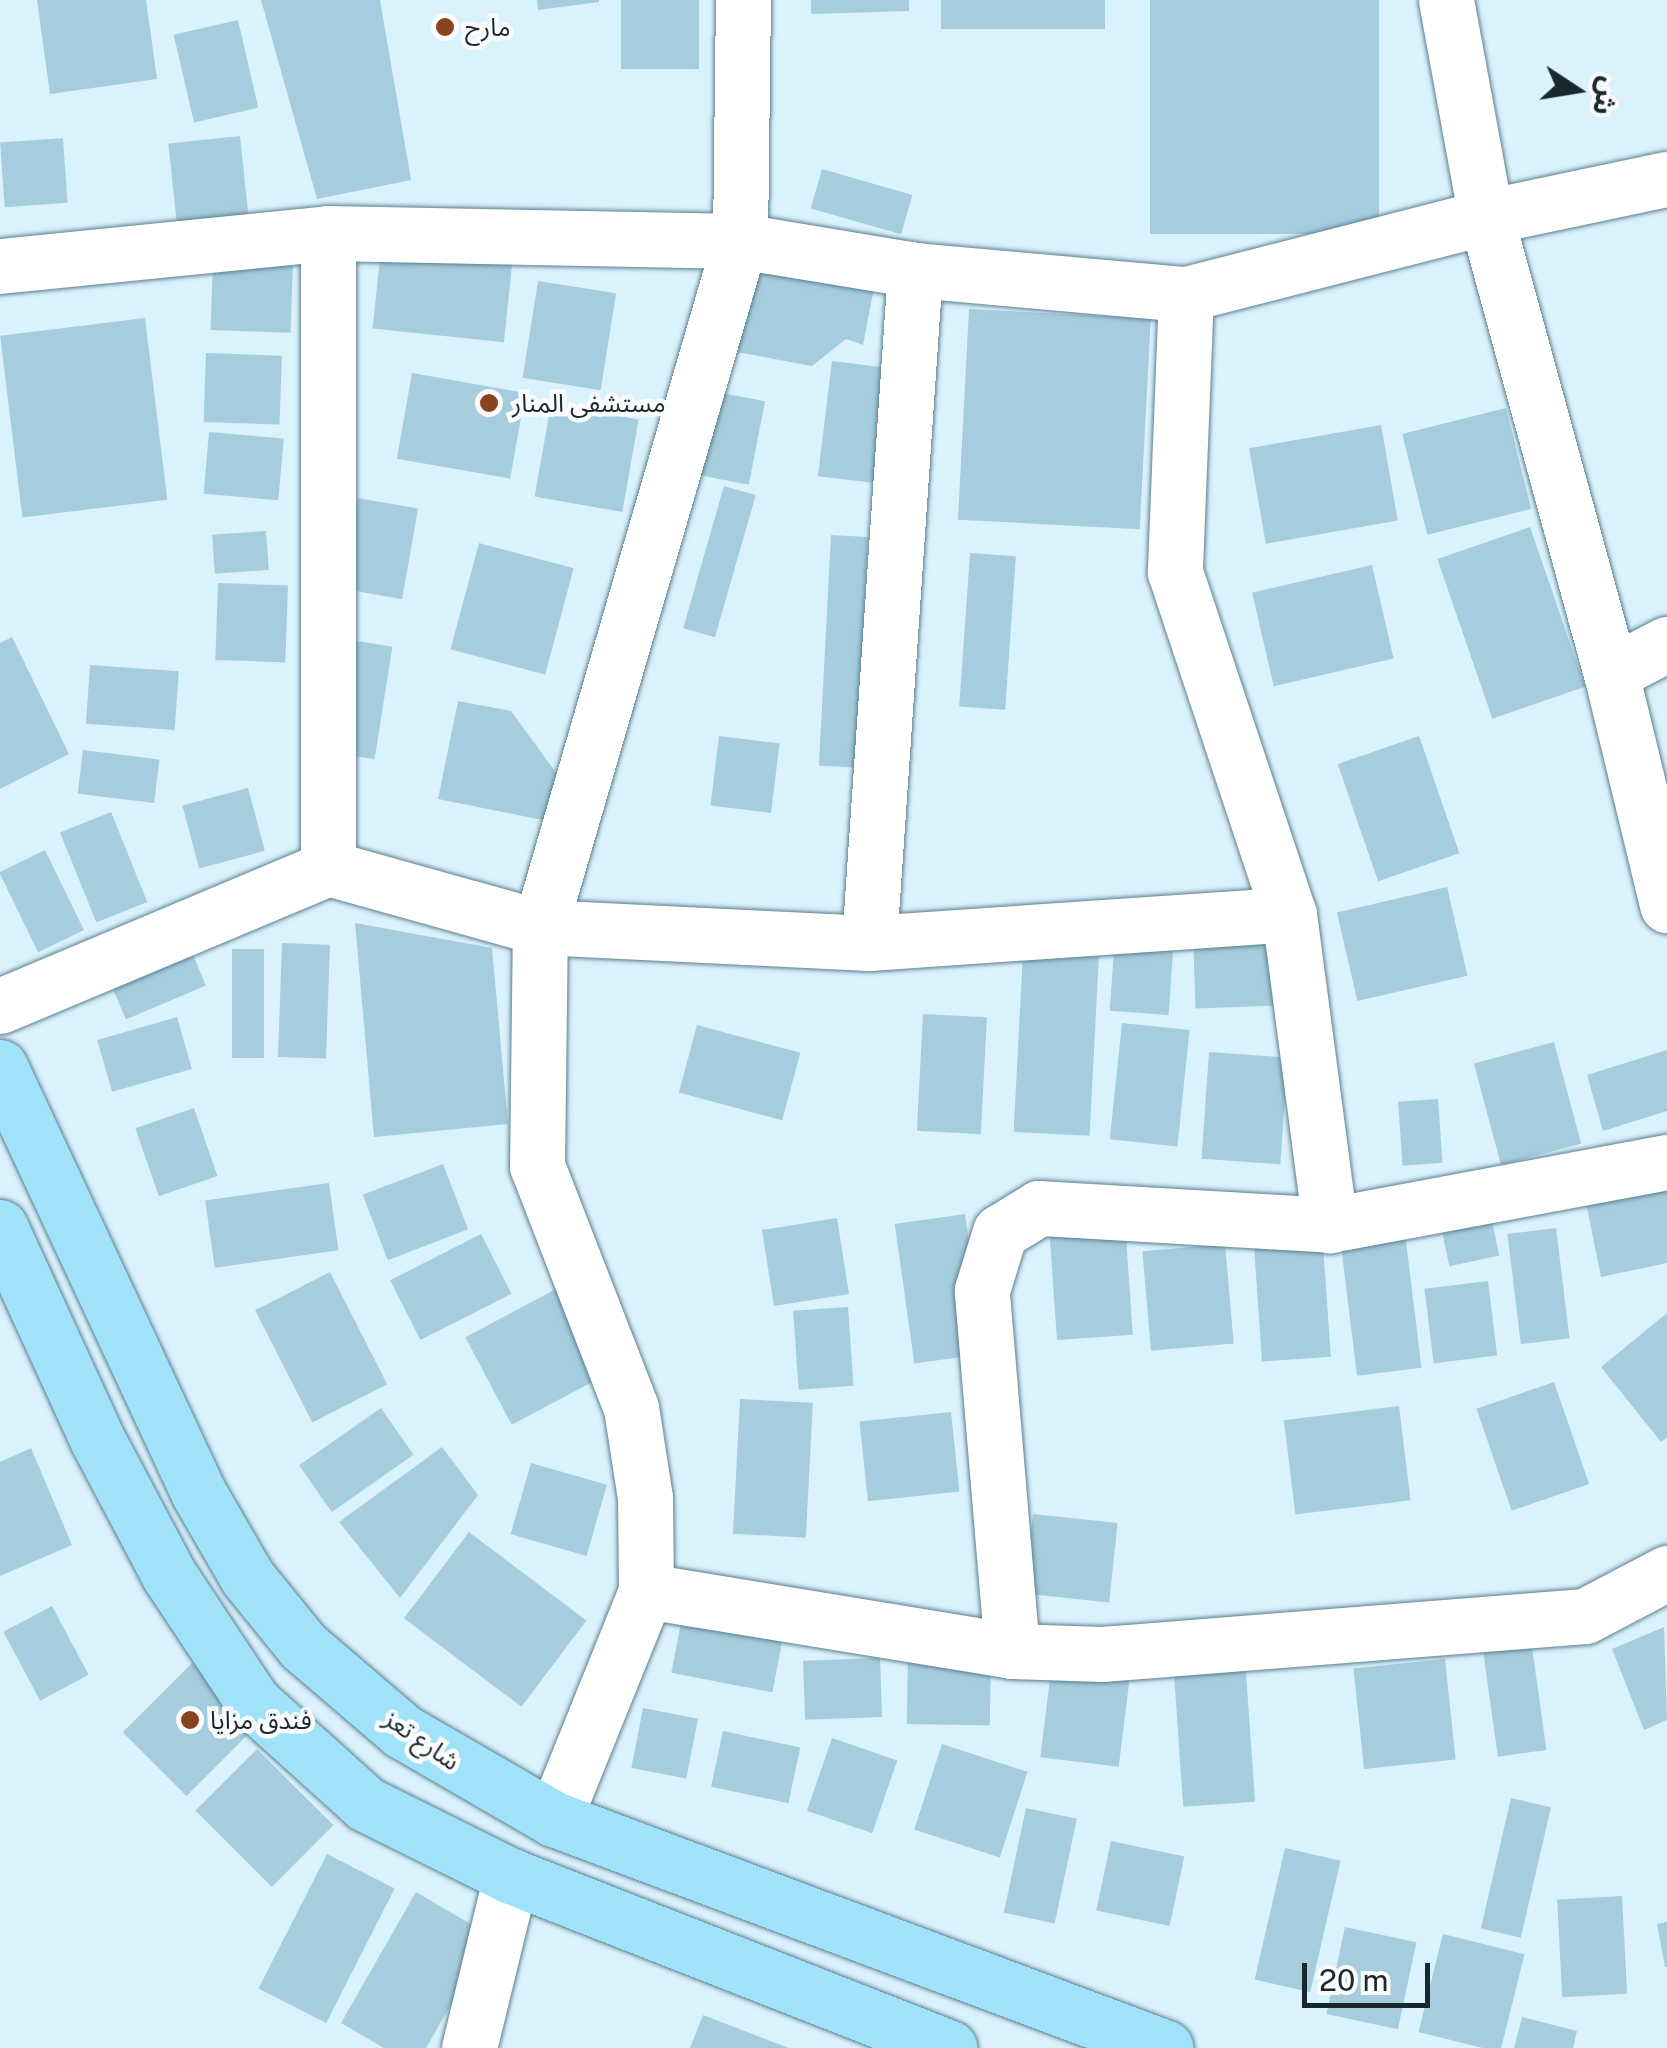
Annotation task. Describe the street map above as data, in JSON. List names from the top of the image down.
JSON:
{
  "streets": {
    "main road": ["شارع تعز"]
  },
  "places": ["مارح", "مستشفى المنار", "فندق مزايا"],
  "scale_bar": "20 m",
  "north": "right"
}
